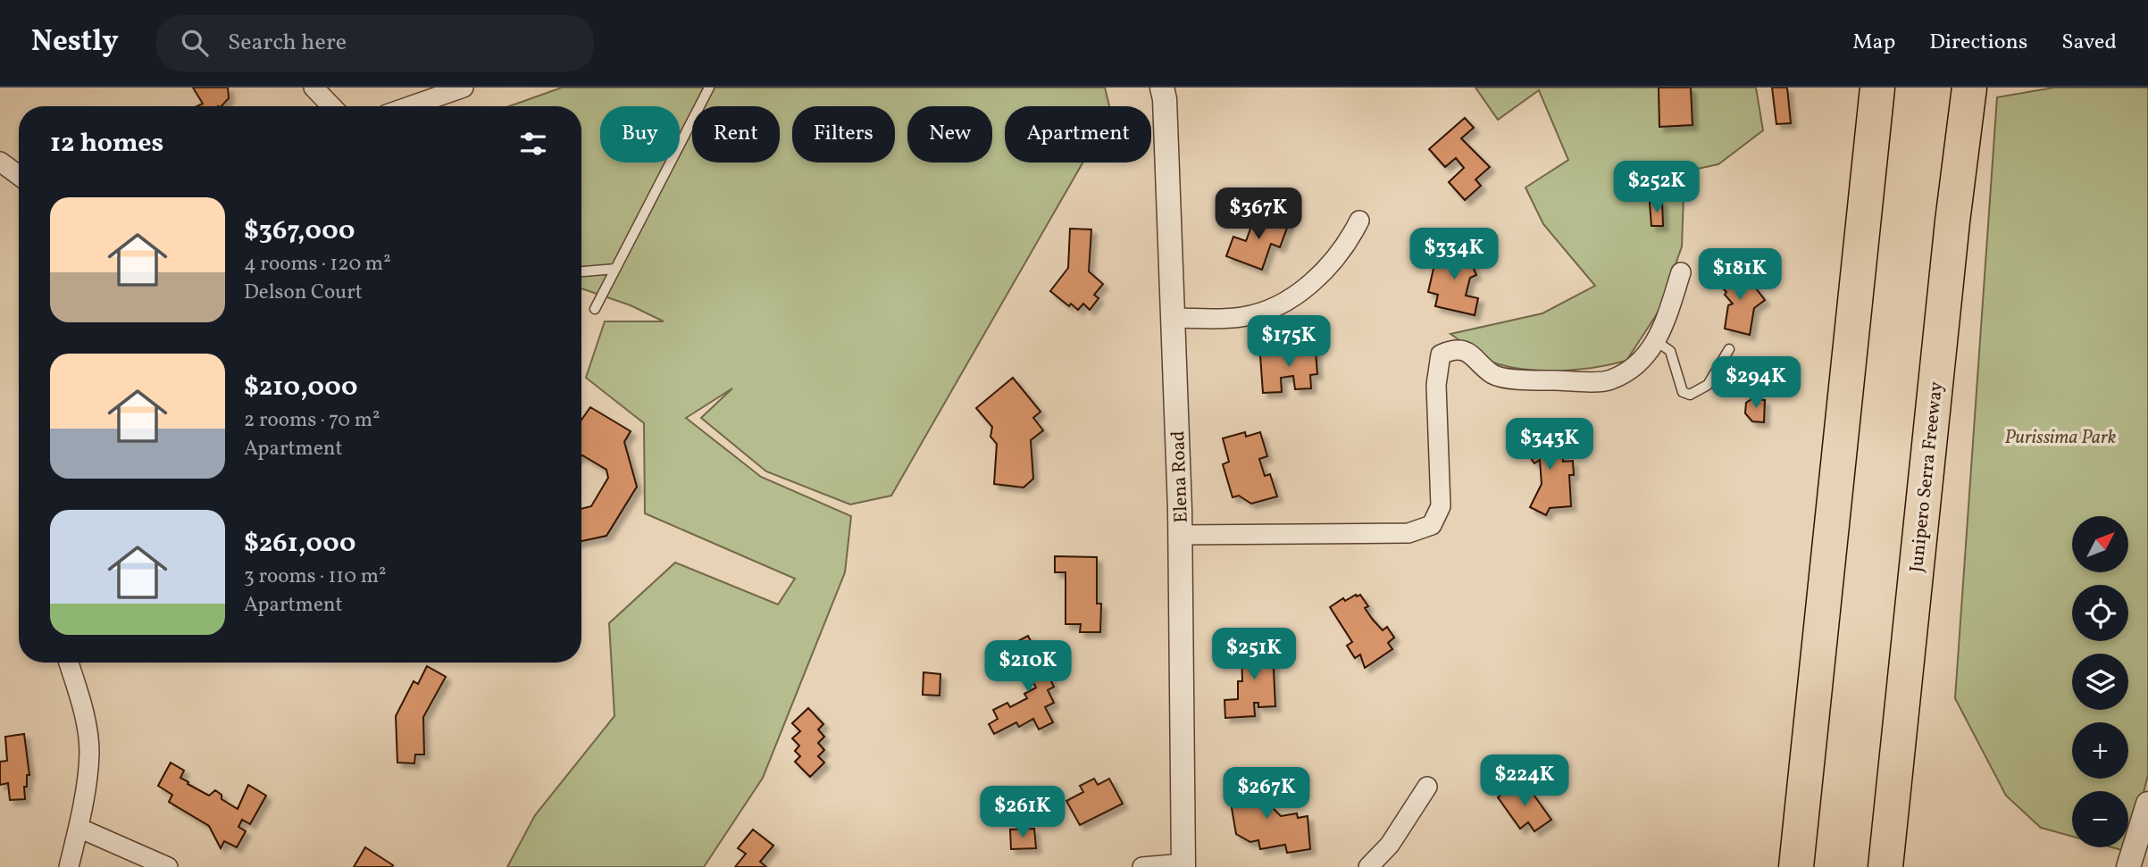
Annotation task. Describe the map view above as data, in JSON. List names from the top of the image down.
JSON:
{
  "streets": {
    "highway": ["Junipero Serra Freeway"],
    "street": ["Elena Road"]
  },
  "parks": ["Purissima Park"],
  "north": "top right",
  "page": {
    "header": "Nestly",
    "search": "Search here",
    "nav": ["Map", "Directions", "Saved"],
    "chip": [
      "Buy",
      "Rent",
      "Filters",
      "New",
      "Apartment"
    ],
    "heading": "12 homes",
    "price": [
      "$252K",
      "$367K",
      "$334K",
      "$181K",
      "$175K",
      "$294K",
      "$343K",
      "$251K",
      "$210K",
      "$224K",
      "$267K",
      "$261K"
    ],
    "list": [
      {
        "name": "$367,000",
        "note": "4 rooms · 120 m² · Delson Court"
      },
      {
        "name": "$210,000",
        "note": "2 rooms · 70 m² · Apartment"
      },
      {
        "name": "$261,000",
        "note": "3 rooms · 110 m² · Apartment"
      }
    ],
    "map_buttons": ["+", "−"]
  }
}
